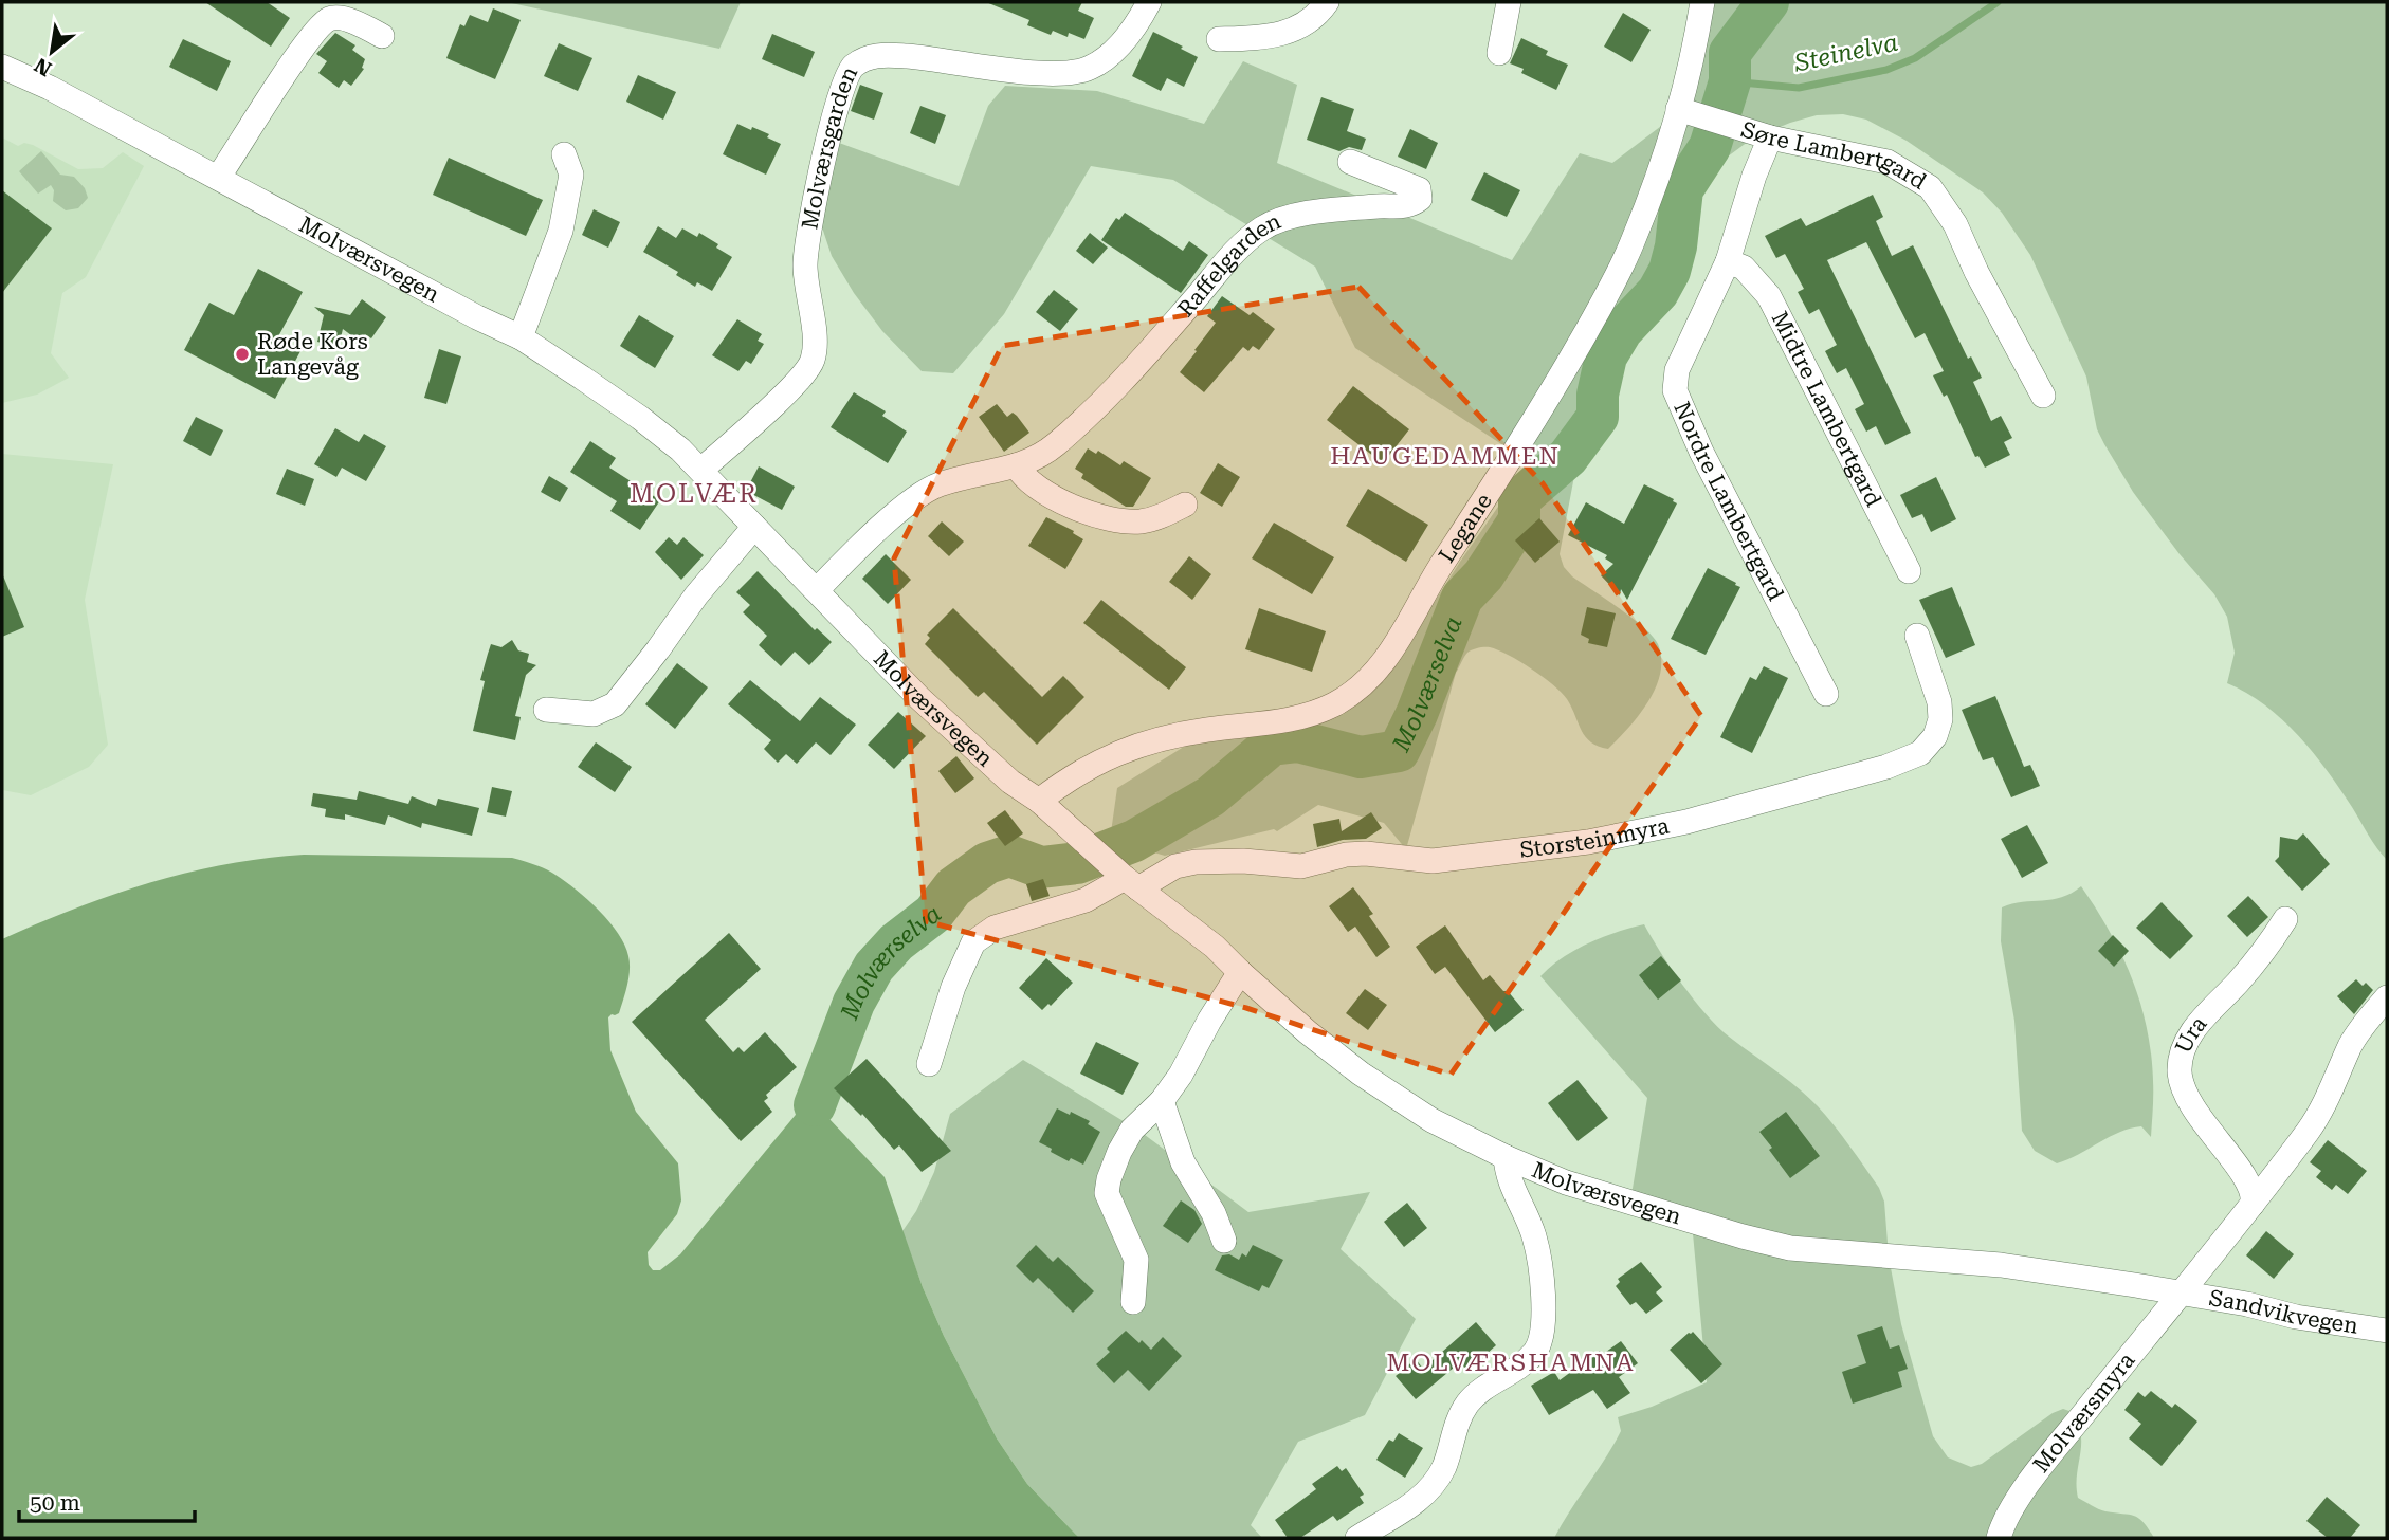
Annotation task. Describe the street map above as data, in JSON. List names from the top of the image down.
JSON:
{
  "streets": {
    "street": [
      "Molværsgarden",
      "Søre Lambertgard",
      "Molværsvegen",
      "Raffelgarden",
      "Midtre Lambertgard",
      "Nordre Lambertgard",
      "Legane",
      "Storsteinmyra",
      "Ura",
      "Sandvikvegen",
      "Molværsmyra"
    ]
  },
  "crossings": [
    ["Molværsgarden", "Molværsvegen"],
    ["Søre Lambertgard", "Nordre Lambertgard"],
    ["Søre Lambertgard", "Legane"],
    ["Molværsvegen", "Raffelgarden"],
    ["Molværsvegen", "Legane"],
    ["Molværsvegen", "Storsteinmyra"],
    ["Molværsvegen", "Sandvikvegen"],
    ["Molværsvegen", "Molværsmyra"],
    ["Midtre Lambertgard", "Nordre Lambertgard"],
    ["Sandvikvegen", "Molværsmyra"]
  ],
  "districts": ["HAUGEDAMMEN", "MOLVÆR", "MOLVÆRSHAMNA"],
  "water": ["Steinelva", "Molværselva"],
  "places": ["Røde Kors Langevåg"],
  "scale_bar": "50 m",
  "north": "bottom left"
}
